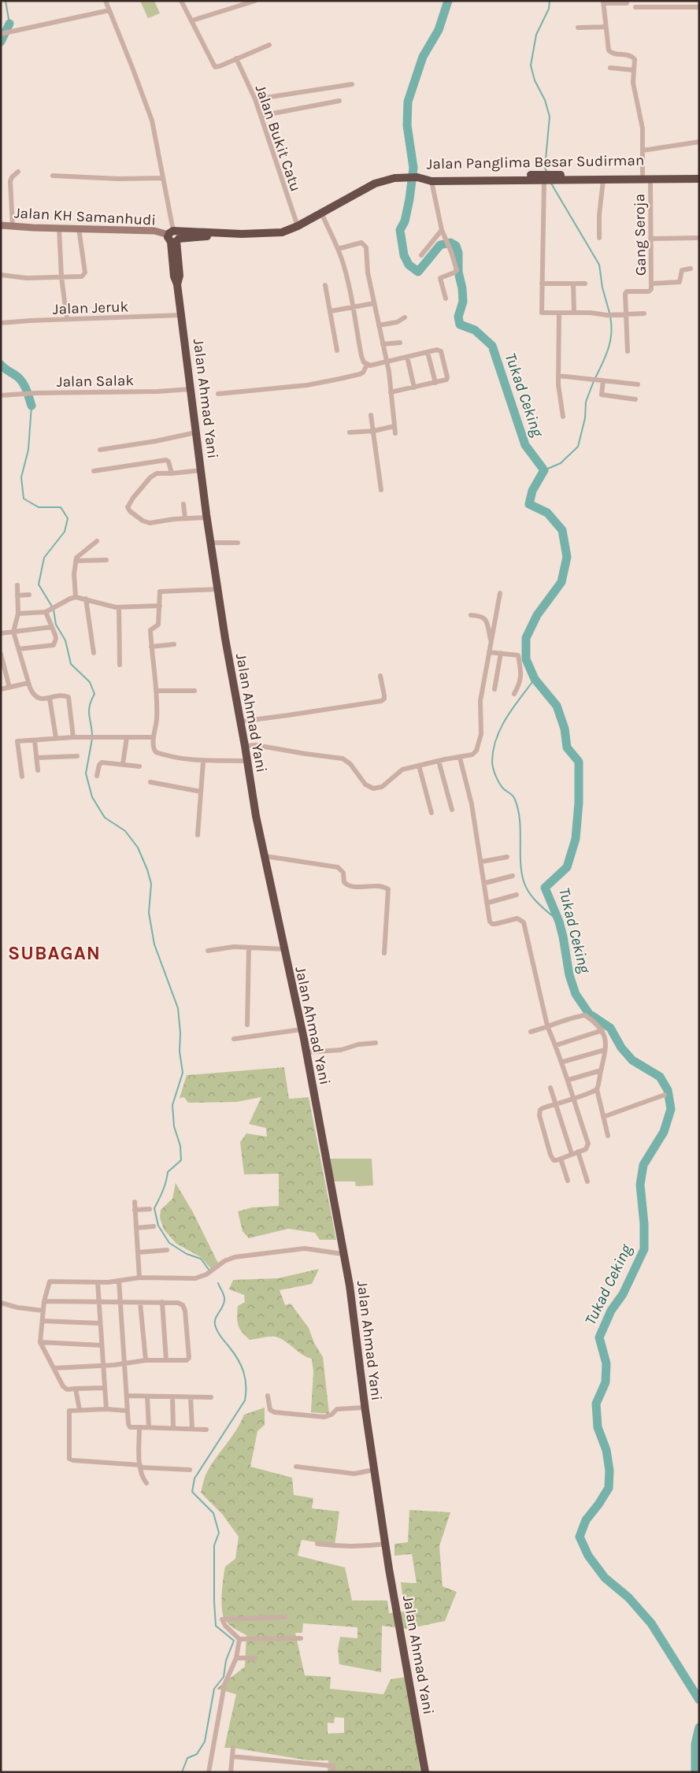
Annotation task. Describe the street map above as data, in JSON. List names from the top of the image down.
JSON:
{
  "streets": {
    "highway": ["Jalan Panglima Besar Sudirman", "Jalan Ahmad Yani"],
    "main road": ["Jalan KH Samanhudi"],
    "street": [
      "Jalan Bukit Catu",
      "Gang Seroja",
      "Jalan Jeruk",
      "Jalan Salak"
    ]
  },
  "crossings": [
    ["Jalan Bukit Catu", "Jalan Panglima Besar Sudirman"],
    ["Jalan Panglima Besar Sudirman", "Jalan KH Samanhudi"],
    ["Jalan Panglima Besar Sudirman", "Gang Seroja"],
    ["Jalan Panglima Besar Sudirman", "Jalan Ahmad Yani"],
    ["Jalan KH Samanhudi", "Jalan Ahmad Yani"],
    ["Jalan Jeruk", "Jalan Ahmad Yani"],
    ["Jalan Salak", "Jalan Ahmad Yani"]
  ],
  "districts": ["SUBAGAN"],
  "water": ["Tukad Ceking"]
}
